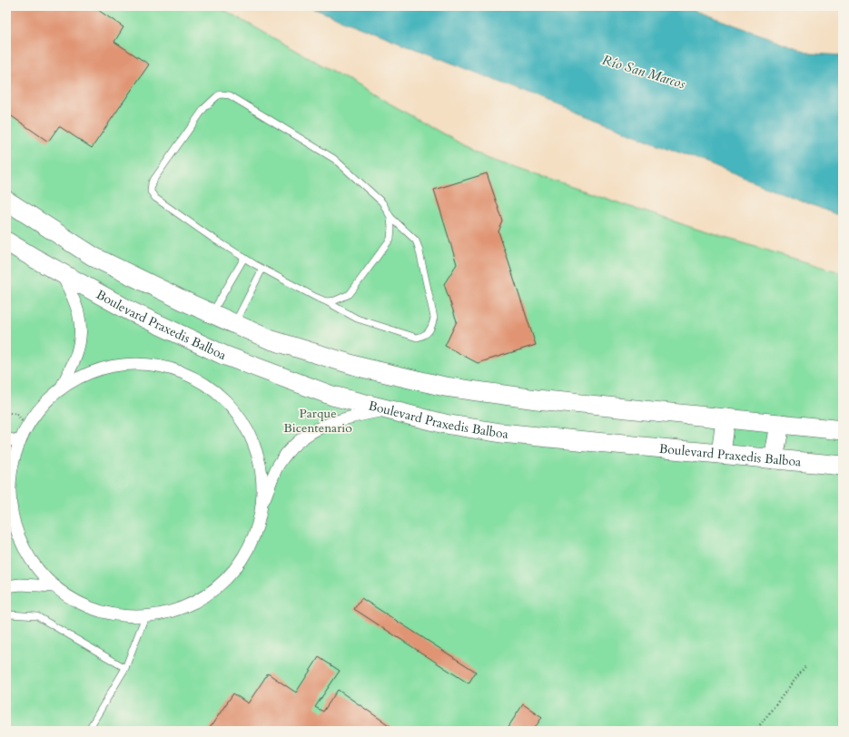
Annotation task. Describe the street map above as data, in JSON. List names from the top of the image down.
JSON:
{
  "streets": {
    "main road": ["Boulevard Praxedis Balboa"]
  },
  "water": ["Río San Marcos"],
  "parks": ["Parque Bicentenario"]
}
